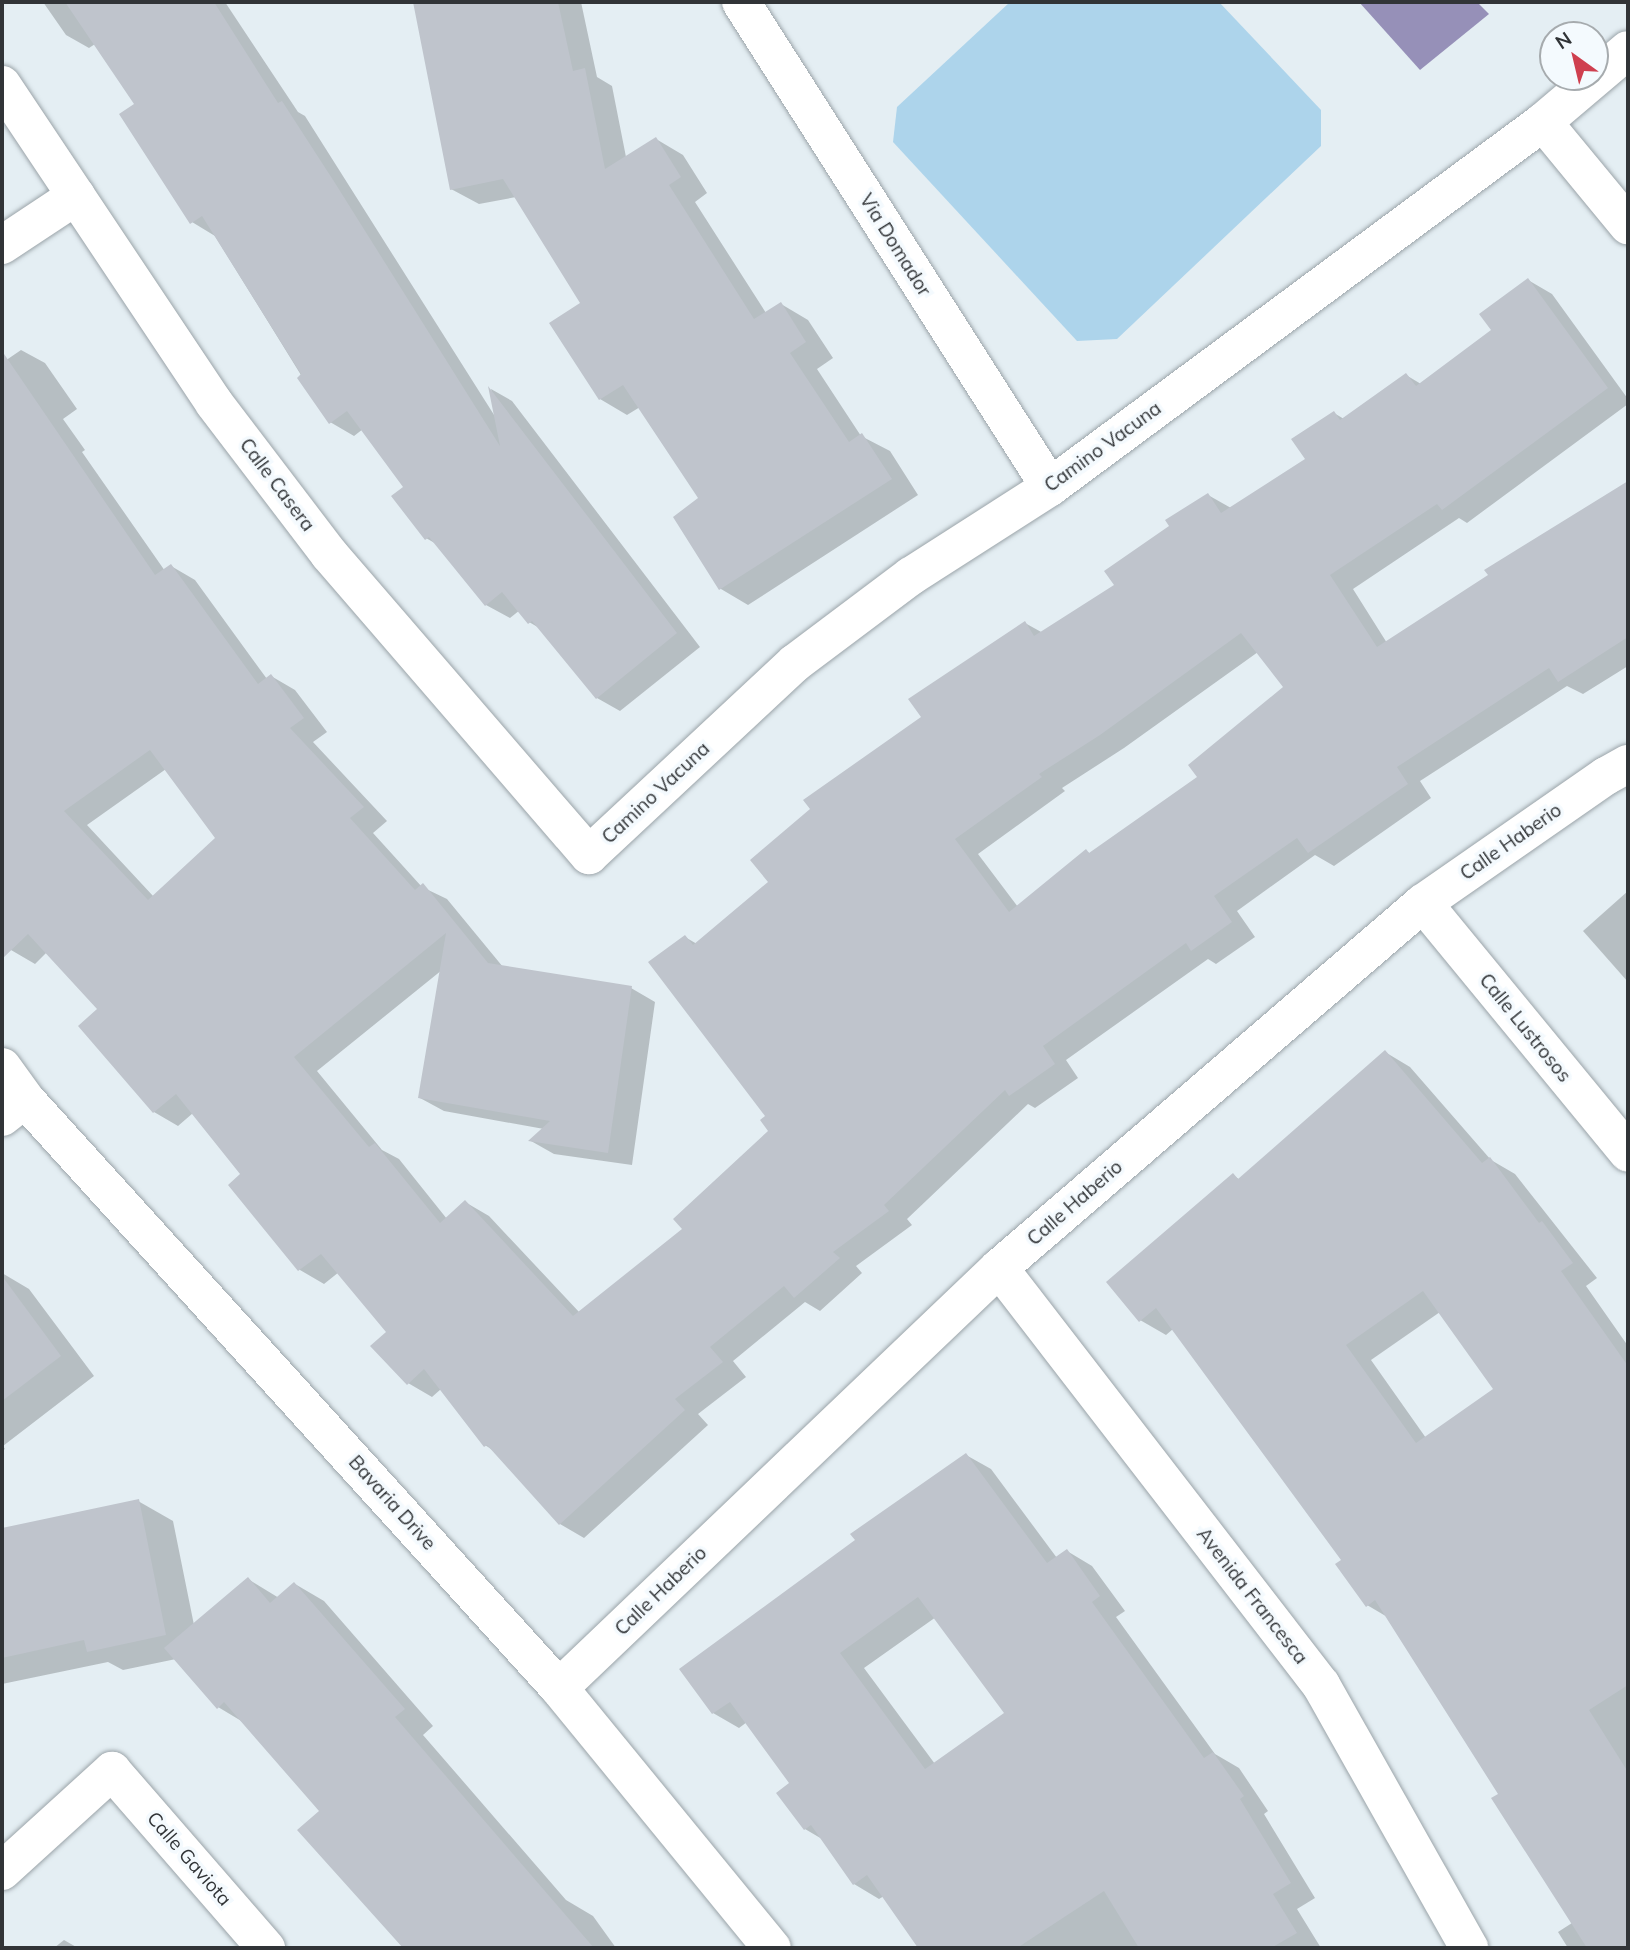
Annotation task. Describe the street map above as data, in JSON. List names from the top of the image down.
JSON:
{
  "streets": {
    "street": [
      "Via Domador",
      "Camino Vacuna",
      "Calle Casera",
      "Calle Haberio",
      "Calle Lustrosos",
      "Bavaria Drive",
      "Avenida Francesca",
      "Calle Gaviota"
    ]
  },
  "crossings": [
    ["Via Domador", "Camino Vacuna"],
    ["Camino Vacuna", "Calle Casera"],
    ["Calle Haberio", "Calle Lustrosos"],
    ["Calle Haberio", "Bavaria Drive"],
    ["Calle Haberio", "Avenida Francesca"]
  ],
  "north": "top left"
}
